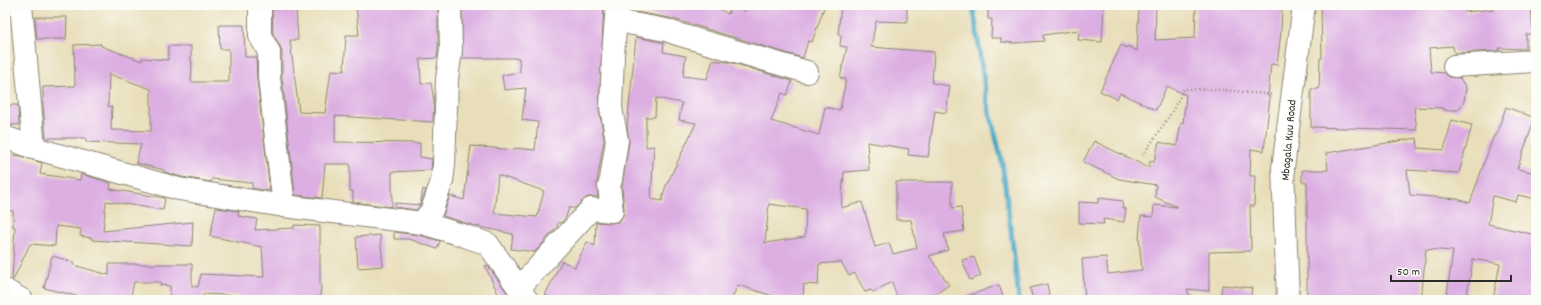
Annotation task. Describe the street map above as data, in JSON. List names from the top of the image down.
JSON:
{
  "streets": {
    "street": ["Mbagala Kuu Road"]
  },
  "scale_bar": "50 m"
}
